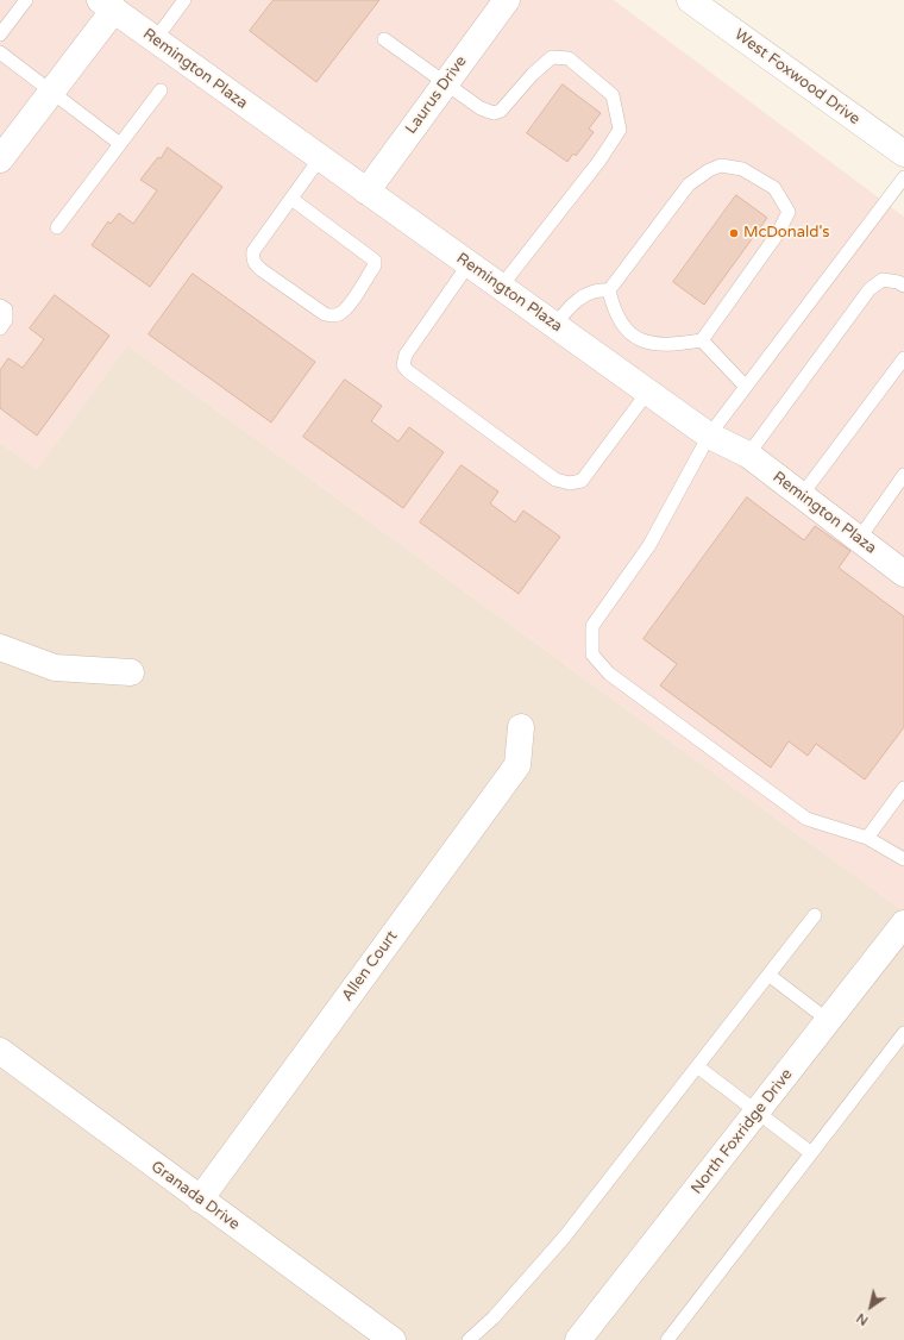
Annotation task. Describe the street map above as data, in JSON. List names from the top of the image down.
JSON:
{
  "streets": {
    "street": [
      "Remington Plaza",
      "West Foxwood Drive",
      "Laurus Drive",
      "Allen Court",
      "North Foxridge Drive",
      "Granada Drive"
    ]
  },
  "crossings": [
    ["Remington Plaza", "Laurus Drive"],
    ["Allen Court", "Granada Drive"]
  ],
  "places": ["McDonald's"],
  "north": "bottom left"
}
